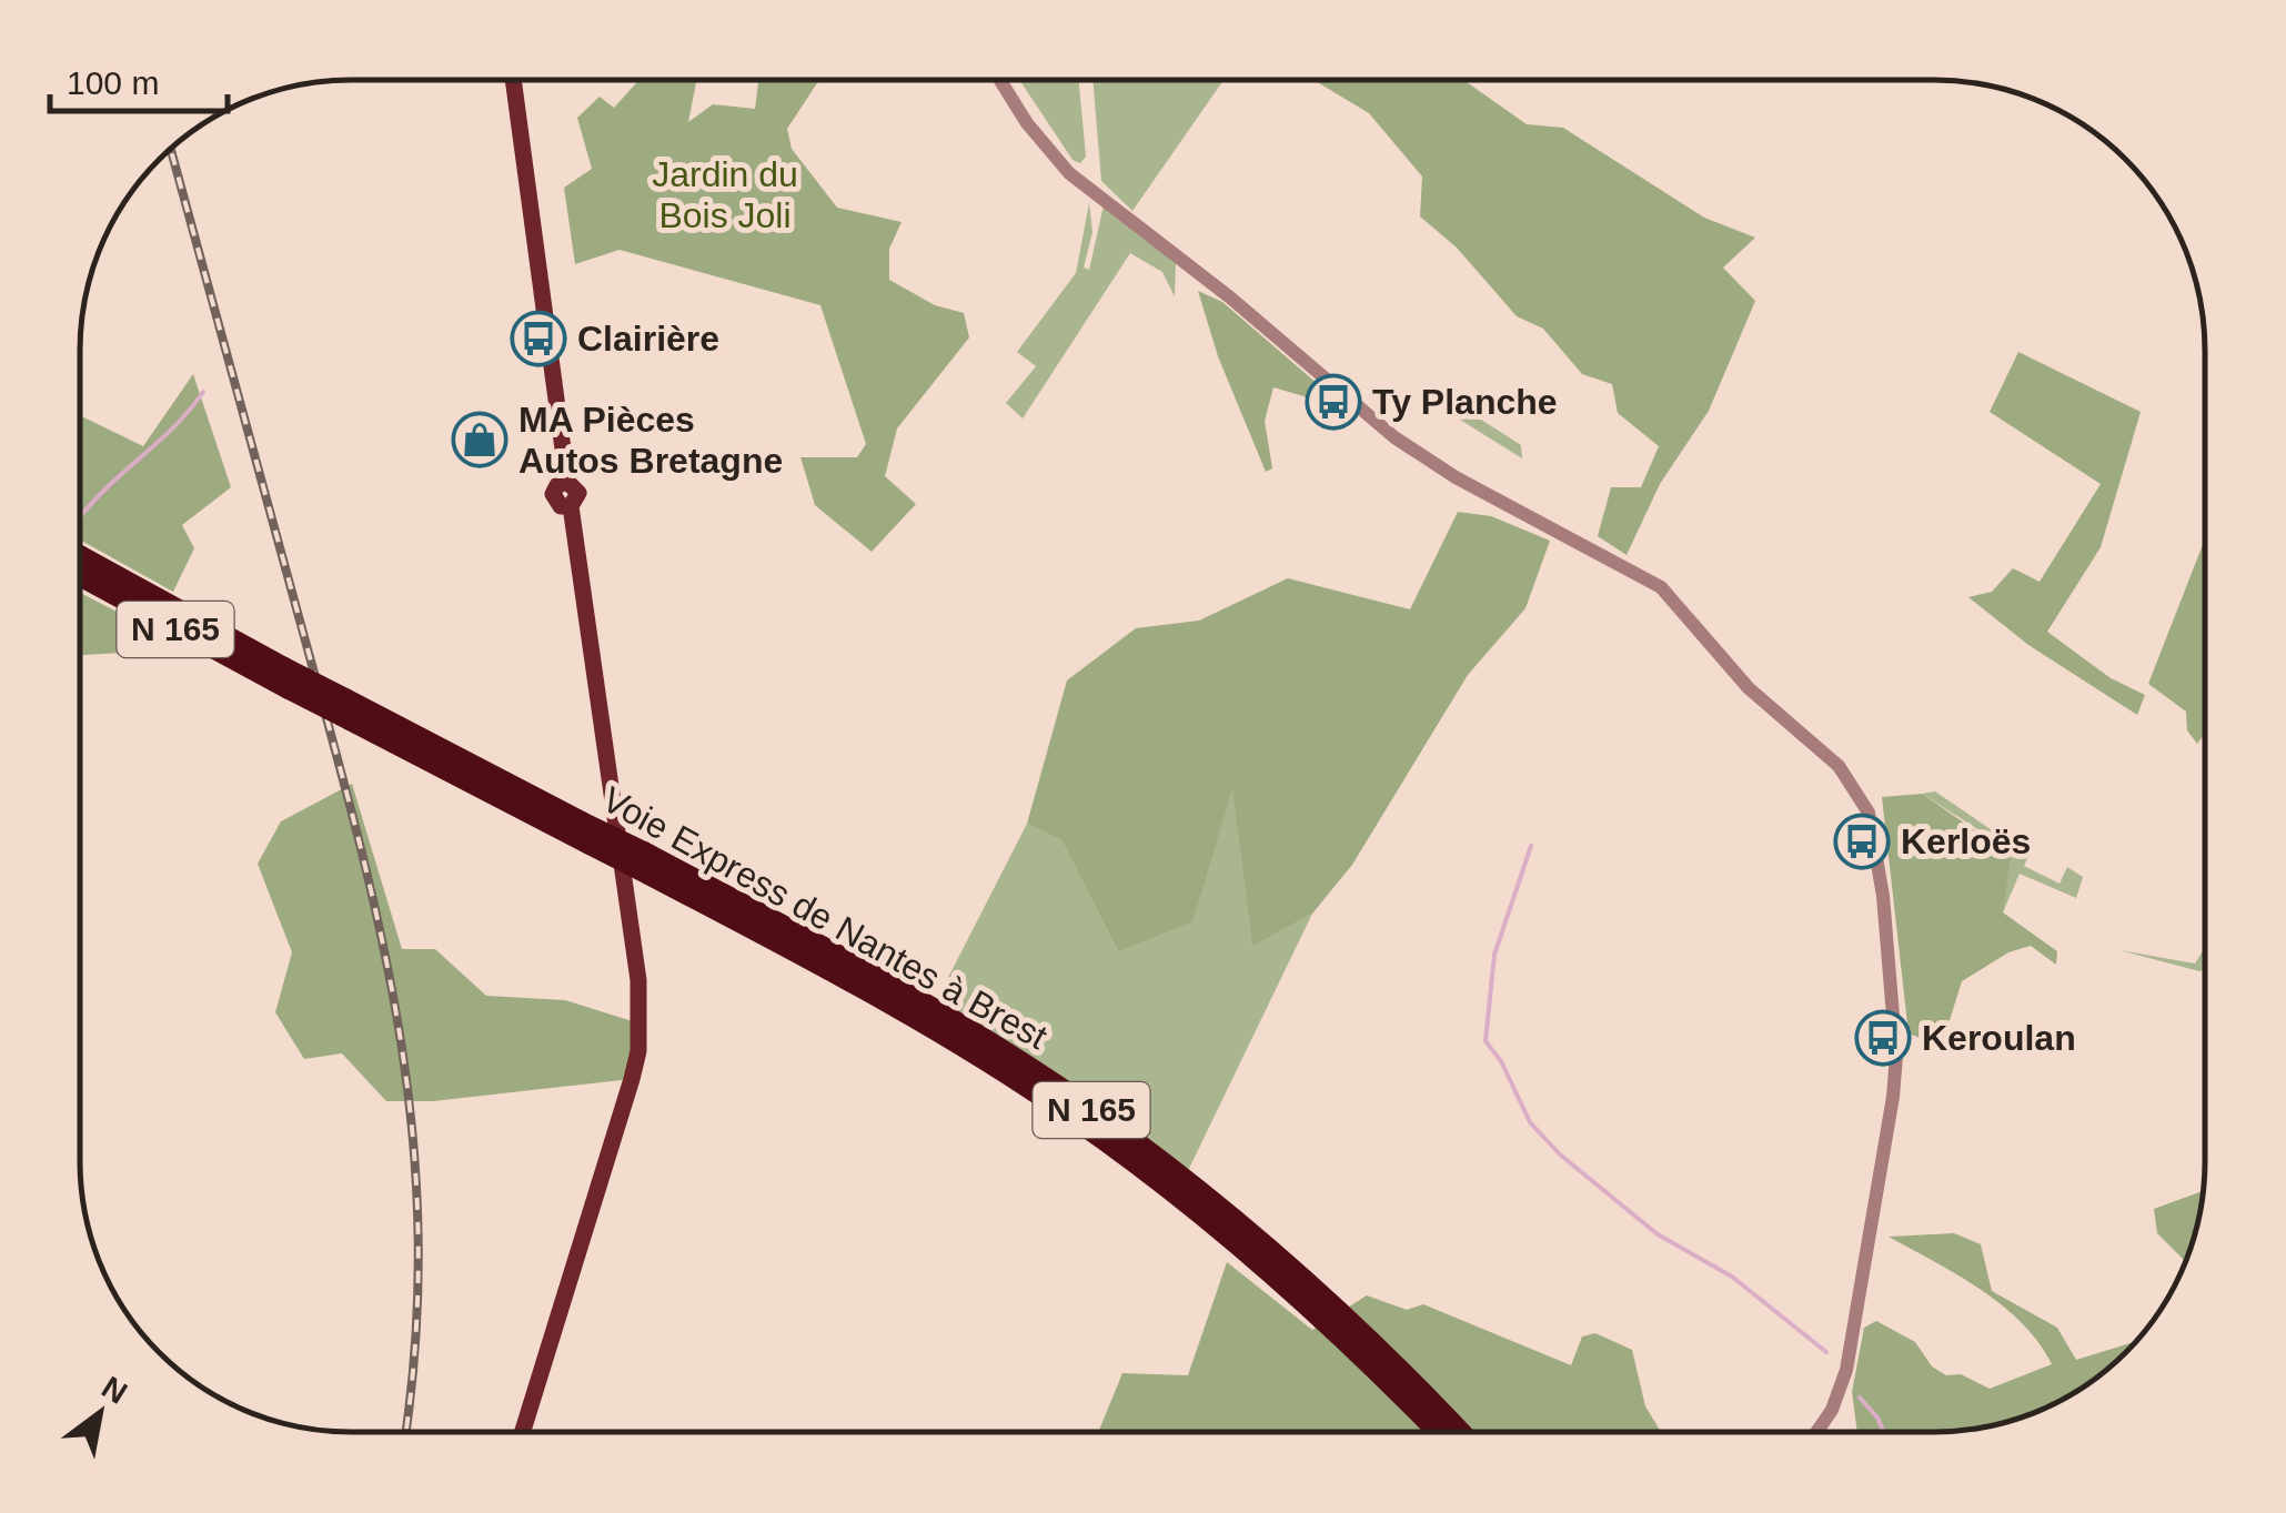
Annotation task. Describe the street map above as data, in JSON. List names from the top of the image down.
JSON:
{
  "streets": {
    "highway": ["N 165", "Voie Express de Nantes à Brest"]
  },
  "parks": ["Jardin du Bois Joli"],
  "places": {
    "bus stop": [
      "Clairière",
      "Ty Planche",
      "Kerloës",
      "Keroulan"
    ],
    "shop": ["MA Pièces Autos Bretagne"]
  },
  "scale_bar": "100 m",
  "north": "top right"
}
